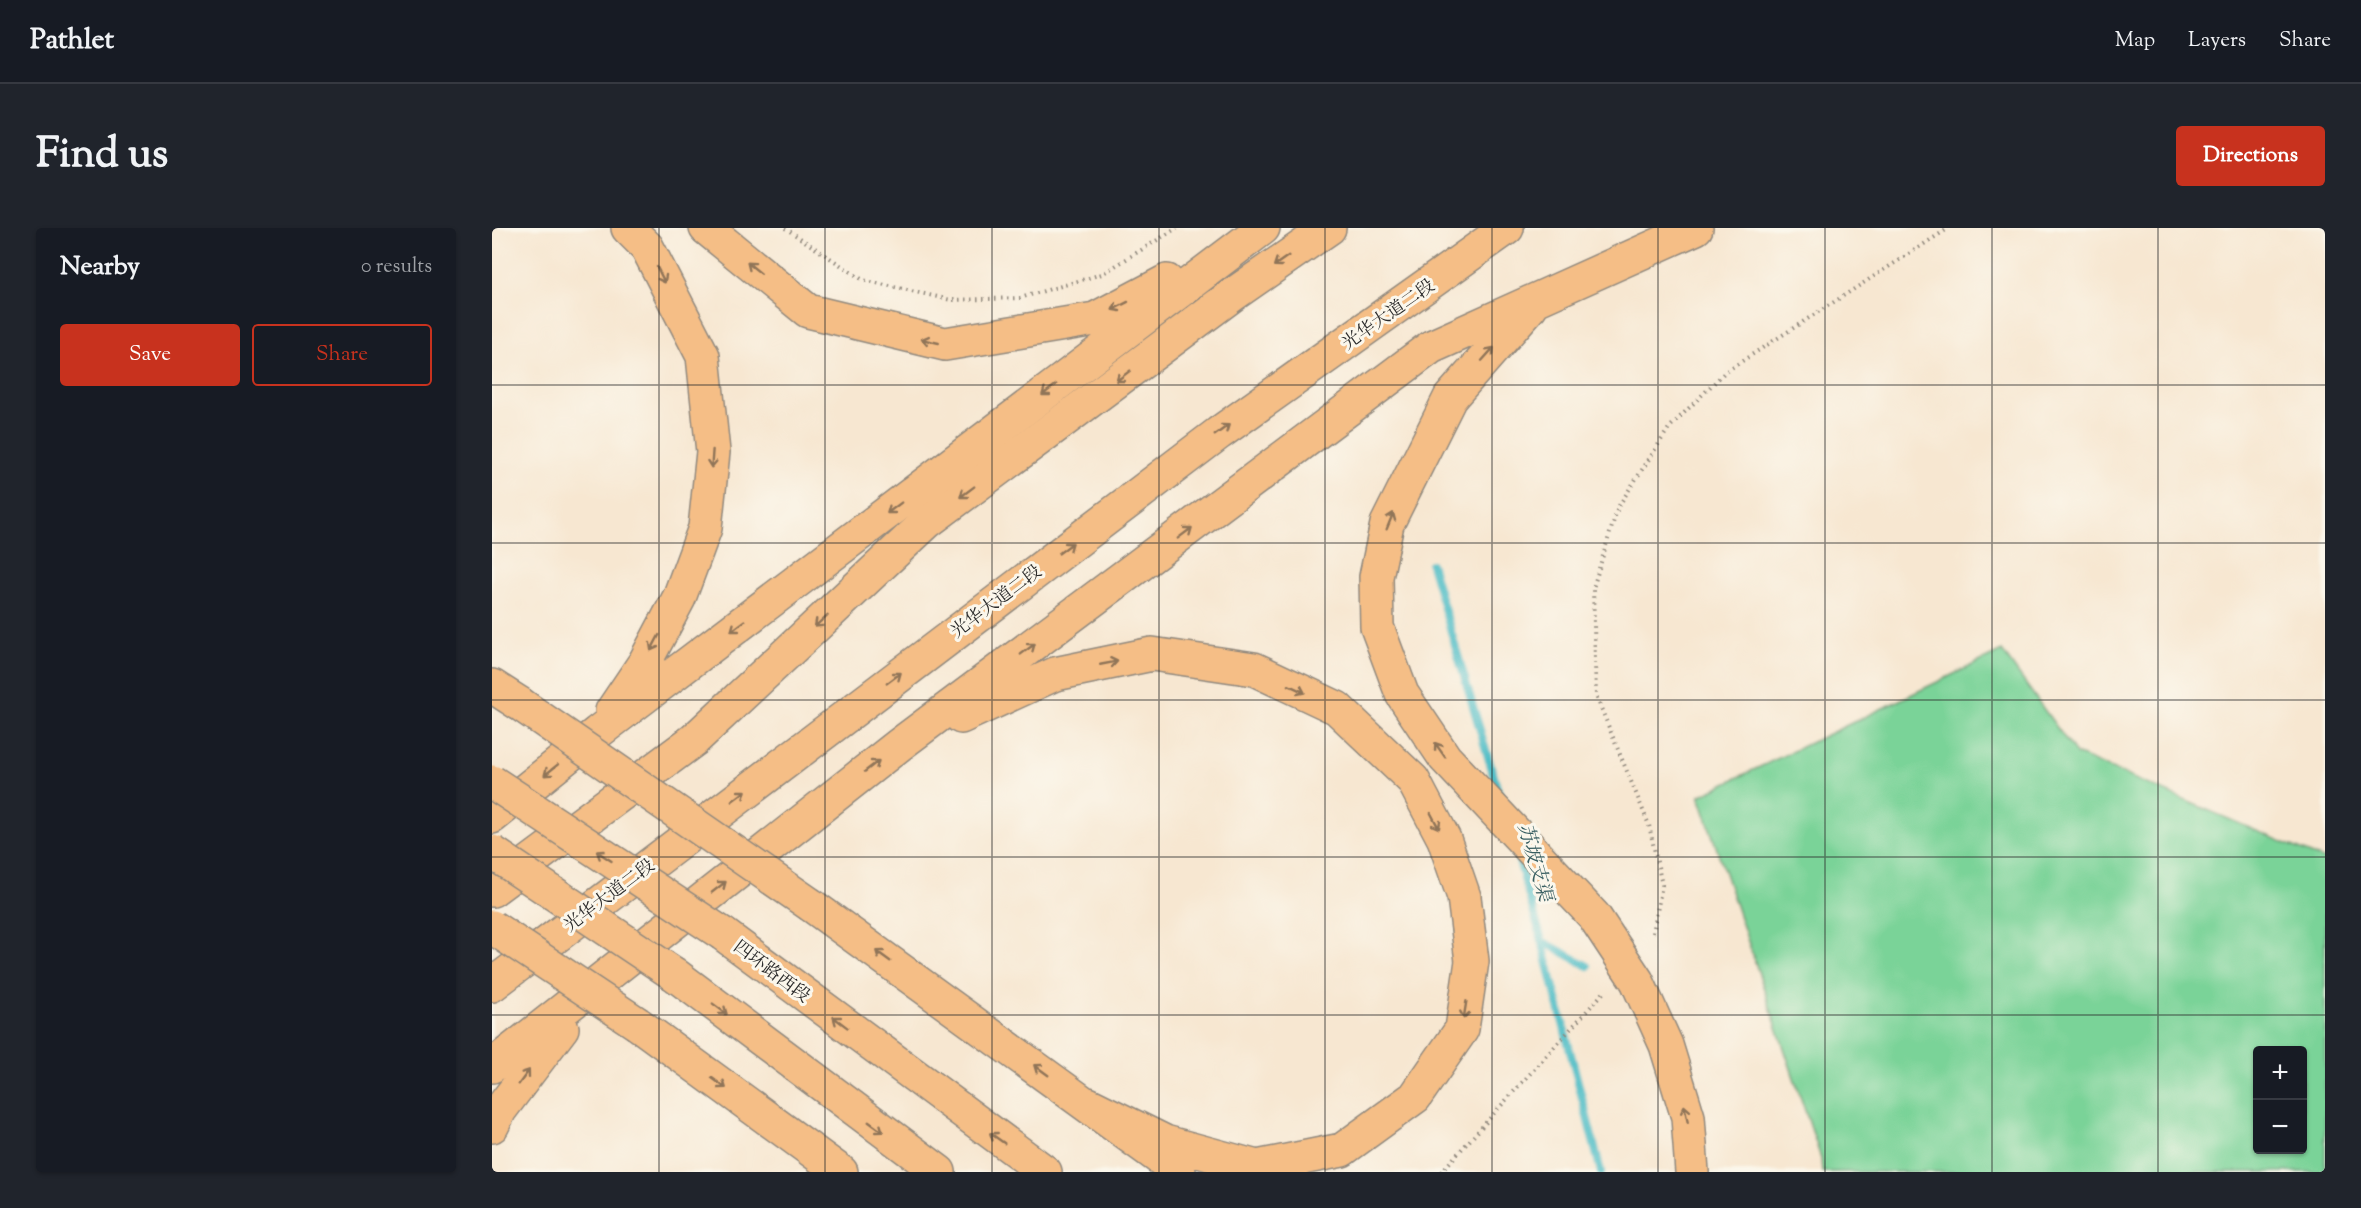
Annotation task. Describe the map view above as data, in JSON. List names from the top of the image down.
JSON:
{
  "streets": {
    "main road": ["光华大道二段", "四环路西段"]
  },
  "water": ["苏坡支渠"],
  "page": {
    "header": "Pathlet",
    "nav": ["Map", "Layers", "Share"],
    "title": "Find us",
    "buttons": [
      "Directions",
      ["Save", "Share"]
    ],
    "heading": ["Nearby", "0 results"],
    "map_buttons": ["+", "−"]
  }
}
